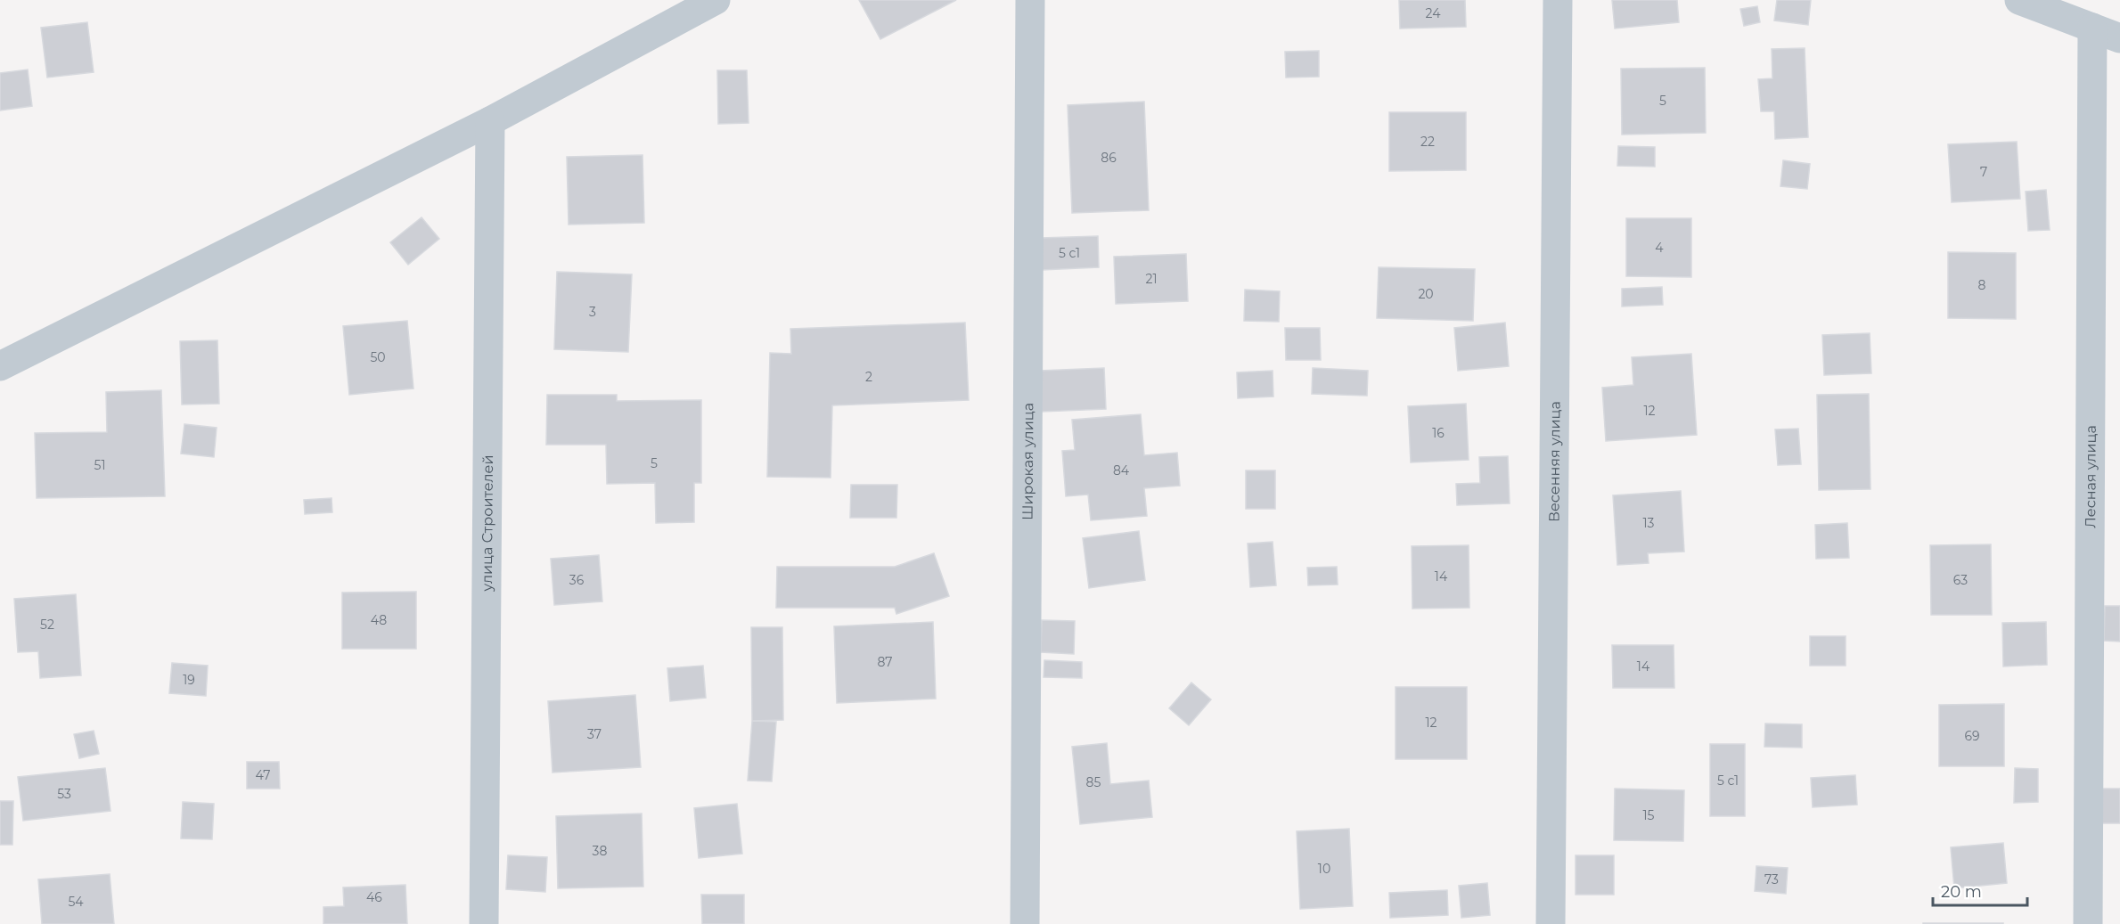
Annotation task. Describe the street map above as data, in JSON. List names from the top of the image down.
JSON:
{
  "streets": {
    "street": [
      "Широкая улица",
      "Весенняя улица",
      "Лесная улица",
      "улица Строителей"
    ]
  },
  "house_numbers": [
    "24",
    "5",
    "22",
    "86",
    "7",
    "4",
    "5 с1",
    "21",
    "8",
    "20",
    "3",
    "50",
    "2",
    "12",
    "16",
    "5",
    "51",
    "84",
    "13",
    "14",
    "36",
    "63",
    "48",
    "52",
    "87",
    "14",
    "19",
    "12",
    "37",
    "69",
    "47",
    "5 с1",
    "85",
    "53",
    "15",
    "38",
    "10",
    "73",
    "46",
    "54"
  ],
  "scale_bar": "20 m"
}
